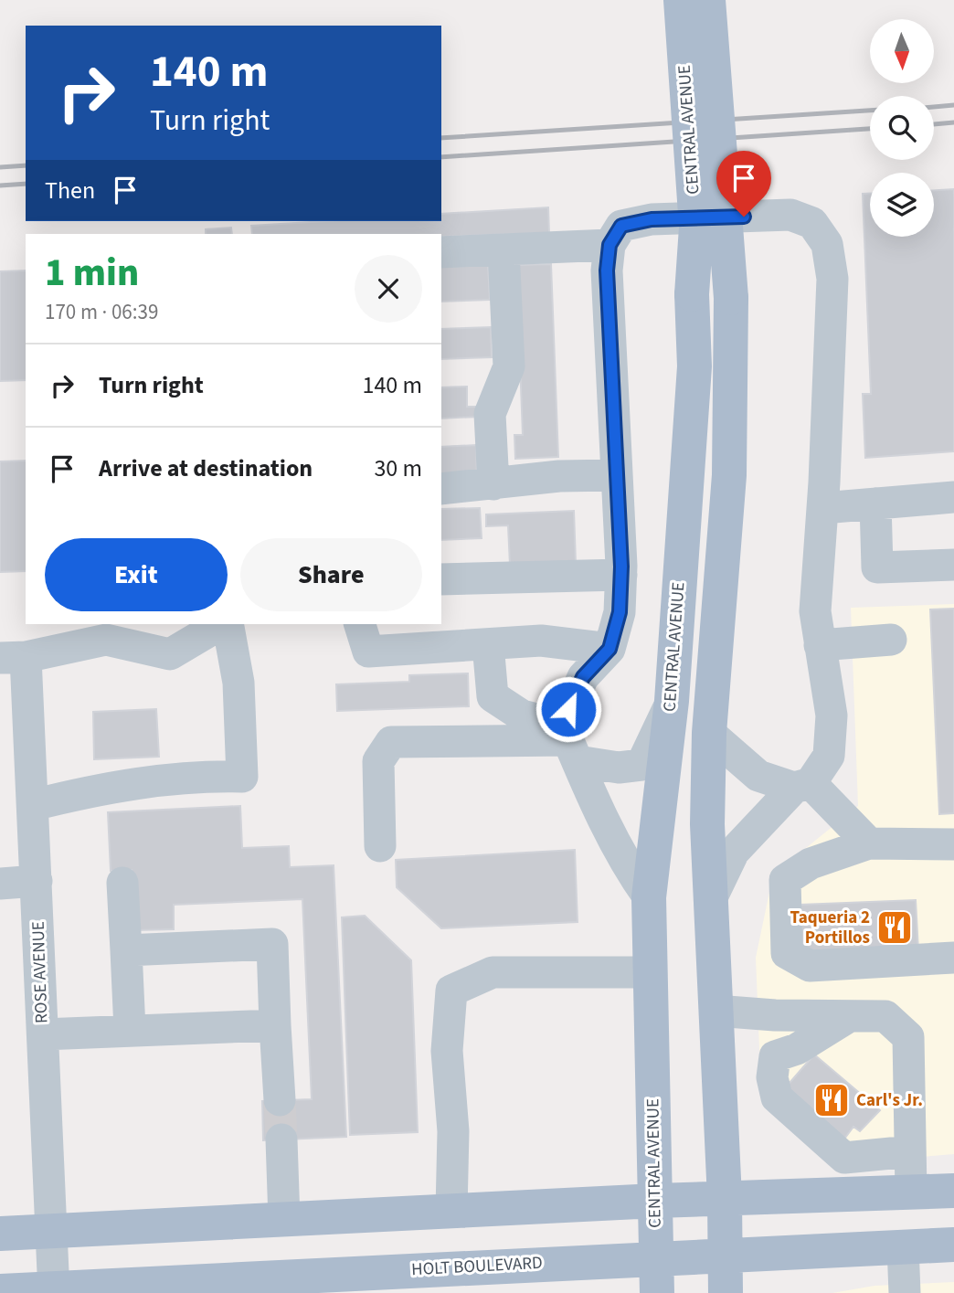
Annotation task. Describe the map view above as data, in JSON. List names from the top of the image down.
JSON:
{
  "streets": {
    "main road": ["CENTRAL AVENUE", "HOLT BOULEVARD"],
    "street": ["ROSE AVENUE"]
  },
  "crossings": [
    ["CENTRAL AVENUE", "HOLT BOULEVARD"],
    ["ROSE AVENUE", "HOLT BOULEVARD"]
  ],
  "places": {
    "restaurant": ["Taqueria 2 Portillos", "Carl's Jr."]
  },
  "north": "bottom",
  "page": {
    "turn": ["140 m", "Turn right"],
    "then": "Then",
    "heading": ["1 min", "170 m · 06:39"],
    "list": [
      {
        "name": "Turn right",
        "value": "140 m"
      },
      {
        "name": "Arrive at destination",
        "value": "30 m"
      }
    ],
    "buttons": ["Exit", "Share"]
  }
}
